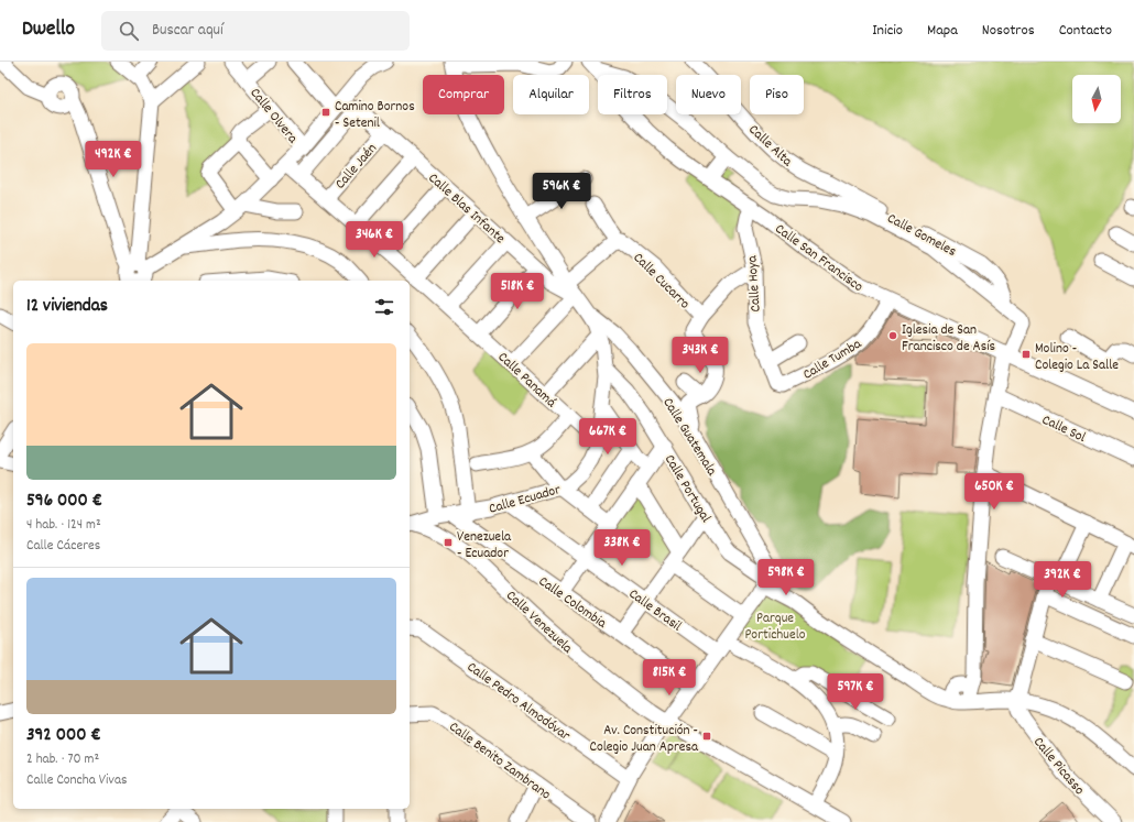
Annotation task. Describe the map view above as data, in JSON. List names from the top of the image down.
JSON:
{
  "streets": {
    "street": [
      "Calle Olvera",
      "Calle Alta",
      "Calle Jaén",
      "Calle Blas Infante",
      "Calle Gomeles",
      "Calle San Francisco",
      "Calle Cucarro",
      "Calle Hoya",
      "Calle Tumba",
      "Calle Panamá",
      "Calle Sol",
      "Calle Guatemala",
      "Calle Portugal",
      "Calle Ecuador",
      "Calle Colombia",
      "Calle Brasil",
      "Calle Venezuela",
      "Calle Pedro Almodóvar",
      "Calle Benito Zambrano",
      "Calle Picasso"
    ]
  },
  "crossings": [
    ["Calle Alta", "Calle Gomeles"],
    ["Calle Jaén", "Calle Blas Infante"],
    ["Calle Jaén", "Calle Panamá"],
    ["Calle Blas Infante", "Calle Panamá"],
    ["Calle Blas Infante", "Calle Ecuador"],
    ["Calle Gomeles", "Calle San Francisco"],
    ["Calle San Francisco", "Calle Hoya"],
    ["Calle San Francisco", "Calle Tumba"],
    ["Calle Cucarro", "Calle Hoya"],
    ["Calle Hoya", "Calle Tumba"],
    ["Calle Panamá", "Calle Ecuador"],
    ["Calle Guatemala", "Calle Portugal"],
    ["Calle Guatemala", "Calle Ecuador"],
    ["Calle Portugal", "Calle Ecuador"],
    ["Calle Ecuador", "Calle Colombia"],
    ["Calle Ecuador", "Calle Brasil"],
    ["Calle Ecuador", "Calle Venezuela"]
  ],
  "parks": ["Parque Portichuelo"],
  "places": {
    "transit": [
      "Camino Bornos - Setenil",
      "Molino - Colegio La Salle",
      "Venezuela - Ecuador",
      "Av. Constitución - Colegio Juan Apresa"
    ],
    "other": ["Iglesia de San Francisco de Asís"]
  },
  "north": "bottom",
  "page": {
    "header": "Dwello",
    "search": "Buscar aquí",
    "nav": [
      "Inicio",
      "Mapa",
      "Nosotros",
      "Contacto"
    ],
    "chip": [
      "Comprar",
      "Alquilar",
      "Filtros",
      "Nuevo",
      "Piso"
    ],
    "price": [
      "492K €",
      "596K €",
      "346K €",
      "518K €",
      "343K €",
      "667K €",
      "650K €",
      "338K €",
      "598K €",
      "392K €",
      "815K €",
      "597K €"
    ],
    "heading": "12 viviendas",
    "list": [
      {
        "name": "596 000 €",
        "note": "4 hab. · 124 m² · Calle Cáceres"
      },
      {
        "name": "392 000 €",
        "note": "2 hab. · 70 m² · Calle Concha Vivas"
      }
    ]
  }
}
